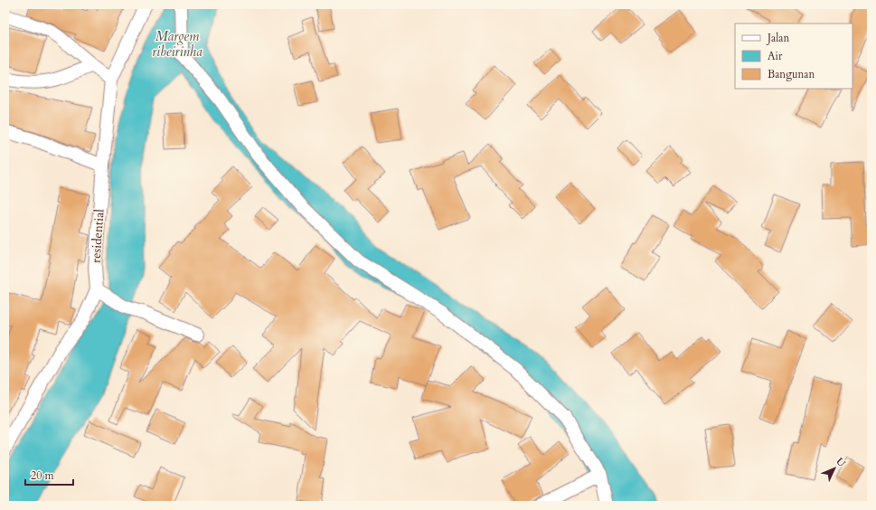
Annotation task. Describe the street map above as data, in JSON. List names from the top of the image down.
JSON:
{
  "streets": {
    "street": ["residential"]
  },
  "water": ["Margem ribeirinha"],
  "legend": ["Jalan", "Air", "Bangunan"],
  "scale_bar": "20 m",
  "north": "top right"
}
